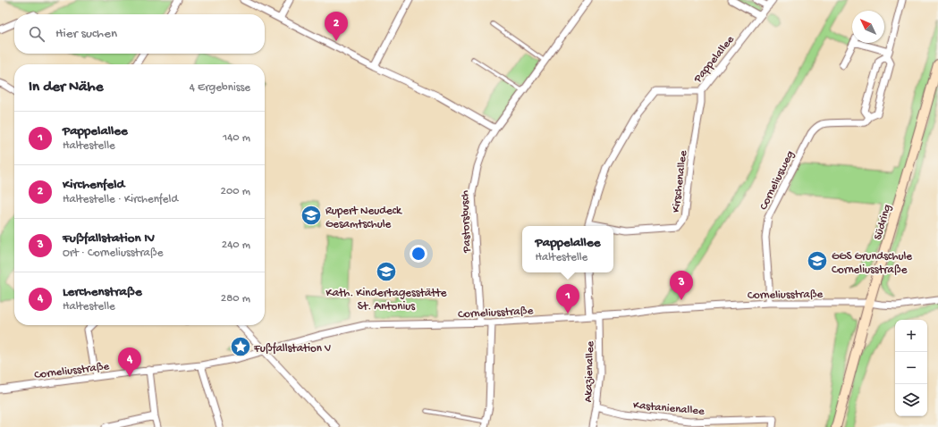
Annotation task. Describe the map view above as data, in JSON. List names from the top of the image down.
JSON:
{
  "streets": {
    "main road": ["Südring"],
    "street": [
      "Pappelallee",
      "Corneliusweg",
      "Kirschenallee",
      "Pastorsbusch",
      "Corneliusstraße",
      "Akazienallee",
      "Kastanienallee"
    ]
  },
  "crossings": [
    ["Pappelallee", "Kirschenallee"],
    ["Corneliusweg", "Corneliusstraße"],
    ["Pastorsbusch", "Corneliusstraße"],
    ["Südring", "Corneliusstraße"],
    ["Corneliusstraße", "Akazienallee"],
    ["Akazienallee", "Kastanienallee"]
  ],
  "places": {
    "school or university": ["Rupert Neudeck Gesamtschule", "GGS Grundschule Corneliusstraße", "Kath. Kindertagesstätte St. Antonius"],
    "place": ["Fußfallstation V"]
  },
  "north": "top left",
  "page": {
    "pins": [
      "2",
      "3",
      "1",
      "4"
    ],
    "search": "Hier suchen",
    "heading": ["In der Nähe", "4 Ergebnisse"],
    "list": [
      {
        "mark": "1",
        "name": "Pappelallee",
        "note": "Haltestelle",
        "value": "140 m"
      },
      {
        "mark": "2",
        "name": "Kirchenfeld",
        "note": "Haltestelle · Kirchenfeld",
        "value": "200 m"
      },
      {
        "mark": "3",
        "name": "Fußfallstation IV",
        "note": "Ort · Corneliusstraße",
        "value": "240 m"
      },
      {
        "mark": "4",
        "name": "Lerchenstraße",
        "note": "Haltestelle",
        "value": "280 m"
      }
    ],
    "popup": ["Pappelallee", "Haltestelle"],
    "map_buttons": ["+", "−"]
  }
}
